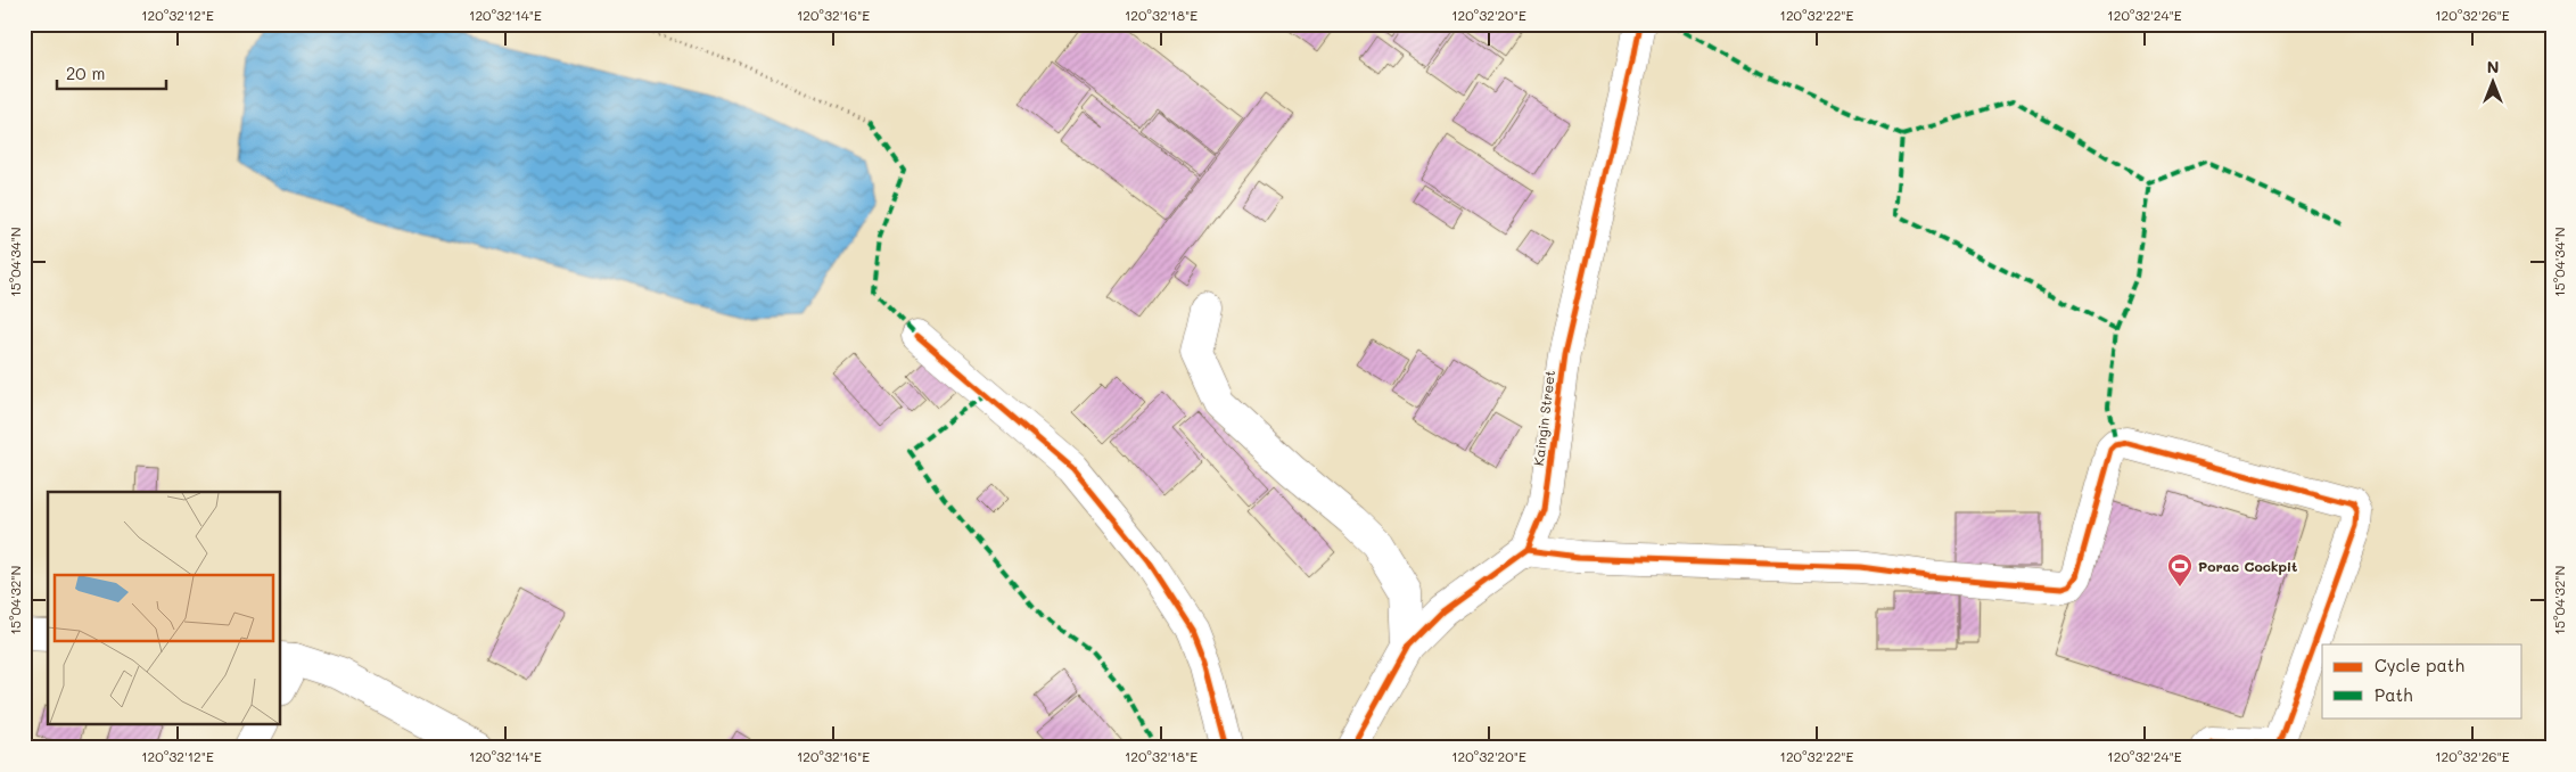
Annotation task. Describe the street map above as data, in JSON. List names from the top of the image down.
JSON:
{
  "streets": {
    "street": ["Kaingin Street"]
  },
  "places": {
    "sports": ["Porac Cockpit"]
  },
  "legend": ["Cycle path", "Path"],
  "scale_bar": "20 m",
  "north": "top",
  "coordinates": [
    "120°32'12\"E",
    "120°32'14\"E",
    "120°32'16\"E",
    "120°32'18\"E",
    "120°32'20\"E",
    "120°32'22\"E",
    "120°32'24\"E",
    "120°32'26\"E",
    "15°04'34\"N",
    "15°04'32\"N"
  ]
}
